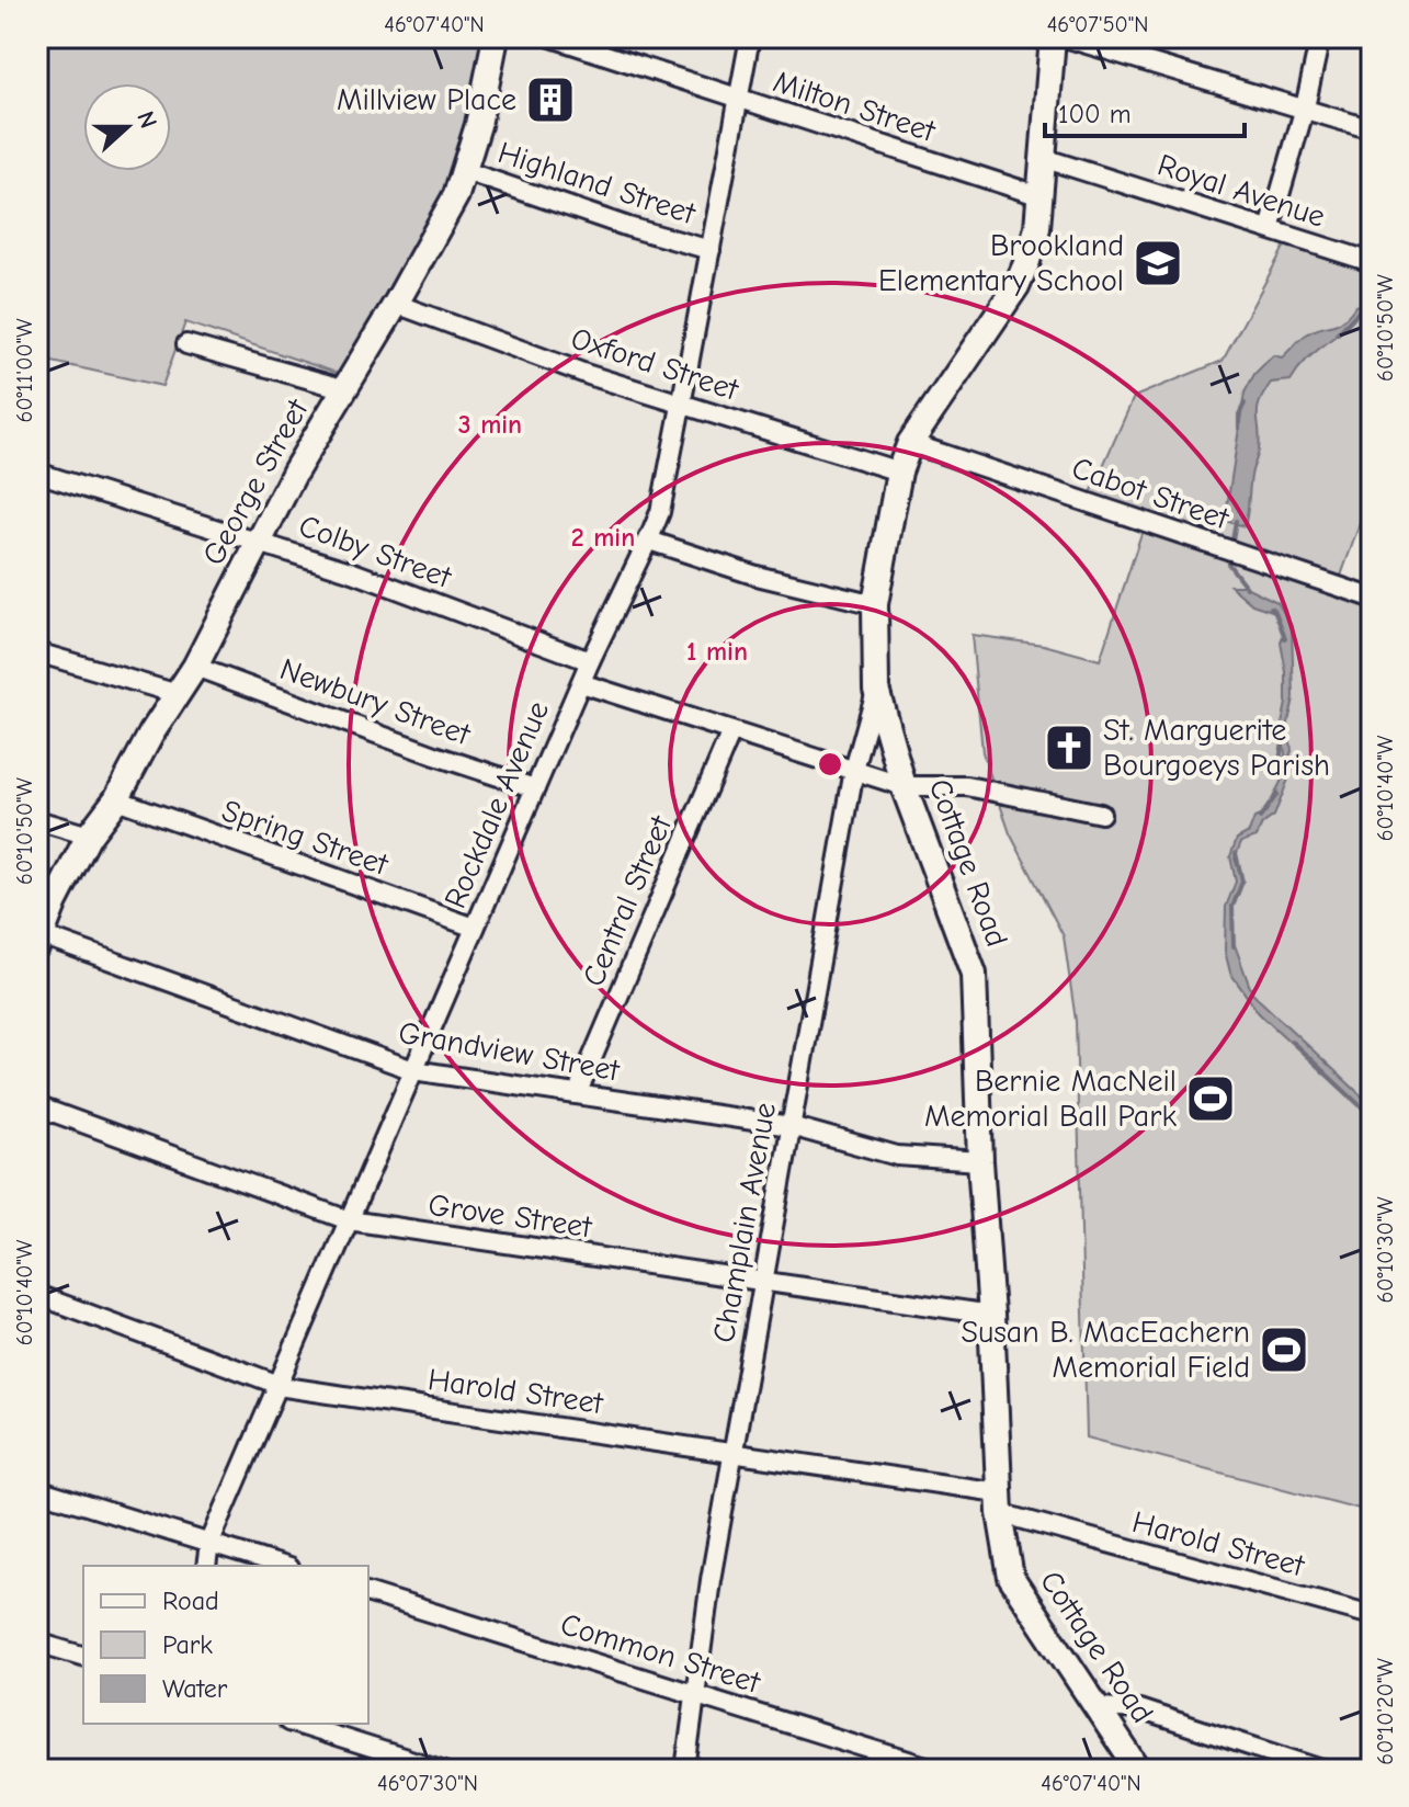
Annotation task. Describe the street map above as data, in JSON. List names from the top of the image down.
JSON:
{
  "streets": {
    "main road": ["George Street", "Cottage Road"],
    "street": [
      "Milton Street",
      "Highland Street",
      "Royal Avenue",
      "Oxford Street",
      "Cabot Street",
      "Colby Street",
      "Newbury Street",
      "Rockdale Avenue",
      "Spring Street",
      "Central Street",
      "Grandview Street",
      "Grove Street",
      "Champlain Avenue",
      "Harold Street",
      "Common Street"
    ]
  },
  "crossings": [
    ["Milton Street", "Rockdale Avenue"],
    ["Milton Street", "Cottage Road"],
    ["Highland Street", "George Street"],
    ["Highland Street", "Rockdale Avenue"],
    ["Royal Avenue", "Cottage Road"],
    ["Oxford Street", "George Street"],
    ["Oxford Street", "Rockdale Avenue"],
    ["Oxford Street", "Cottage Road"],
    ["George Street", "Colby Street"],
    ["George Street", "Newbury Street"],
    ["George Street", "Spring Street"],
    ["George Street", "Grandview Street"],
    ["Cabot Street", "Cottage Road"],
    ["Colby Street", "Rockdale Avenue"],
    ["Newbury Street", "Rockdale Avenue"],
    ["Rockdale Avenue", "Spring Street"],
    ["Rockdale Avenue", "Grandview Street"],
    ["Rockdale Avenue", "Grove Street"],
    ["Rockdale Avenue", "Harold Street"],
    ["Cottage Road", "Grandview Street"],
    ["Cottage Road", "Grove Street"],
    ["Cottage Road", "Champlain Avenue"],
    ["Cottage Road", "Harold Street"],
    ["Central Street", "Grandview Street"],
    ["Grandview Street", "Champlain Avenue"],
    ["Grove Street", "Champlain Avenue"],
    ["Champlain Avenue", "Harold Street"],
    ["Champlain Avenue", "Common Street"]
  ],
  "places": {
    "building": ["Millview Place"],
    "school or university": ["Brookland Elementary School"],
    "church": ["St. Marguerite Bourgoeys Parish"],
    "sports": ["Bernie MacNeil Memorial Ball Park", "Susan B. MacEachern Memorial Field"]
  },
  "legend": ["Road", "Park", "Water"],
  "scale_bar": "100 m",
  "north": "right",
  "coordinates": [
    "46°07'40\"N",
    "46°07'50\"N",
    "60°10'50\"W",
    "60°11'00\"W",
    "60°10'40\"W",
    "60°10'30\"W",
    "60°10'20\"W",
    "46°07'30\"N"
  ],
  "rings": ["3 min", "2 min", "1 min"]
}
